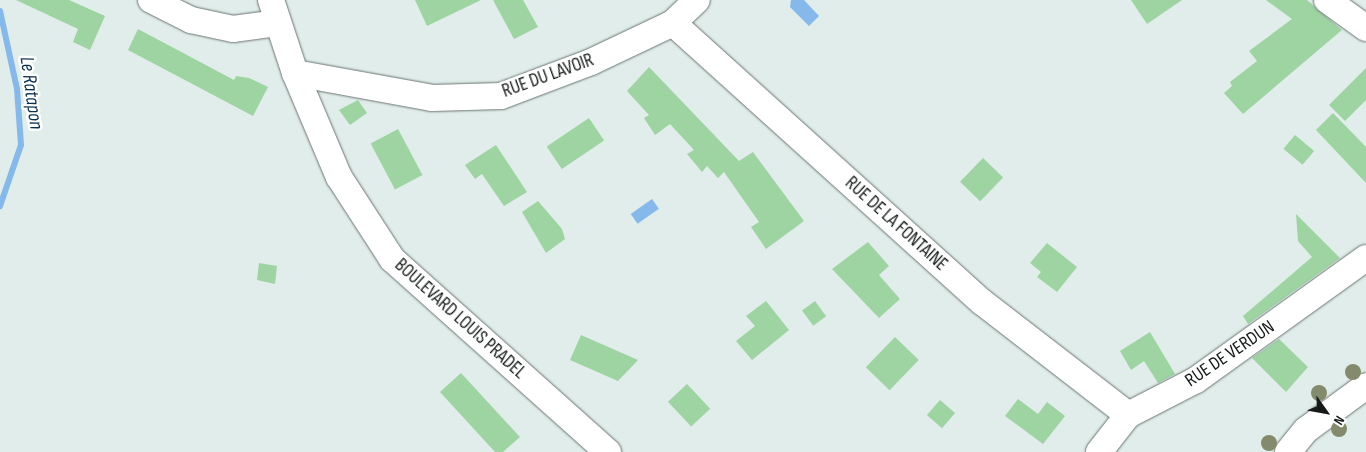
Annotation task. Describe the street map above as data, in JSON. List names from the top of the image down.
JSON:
{
  "streets": {
    "street": [
      "RUE DU LAVOIR",
      "RUE DE LA FONTAINE",
      "BOULEVARD LOUIS PRADEL",
      "RUE DE VERDUN"
    ]
  },
  "crossings": [
    ["RUE DU LAVOIR", "RUE DE LA FONTAINE"],
    ["RUE DU LAVOIR", "BOULEVARD LOUIS PRADEL"],
    ["RUE DE LA FONTAINE", "RUE DE VERDUN"]
  ],
  "water": ["Le Ratapon"],
  "north": "bottom right"
}
